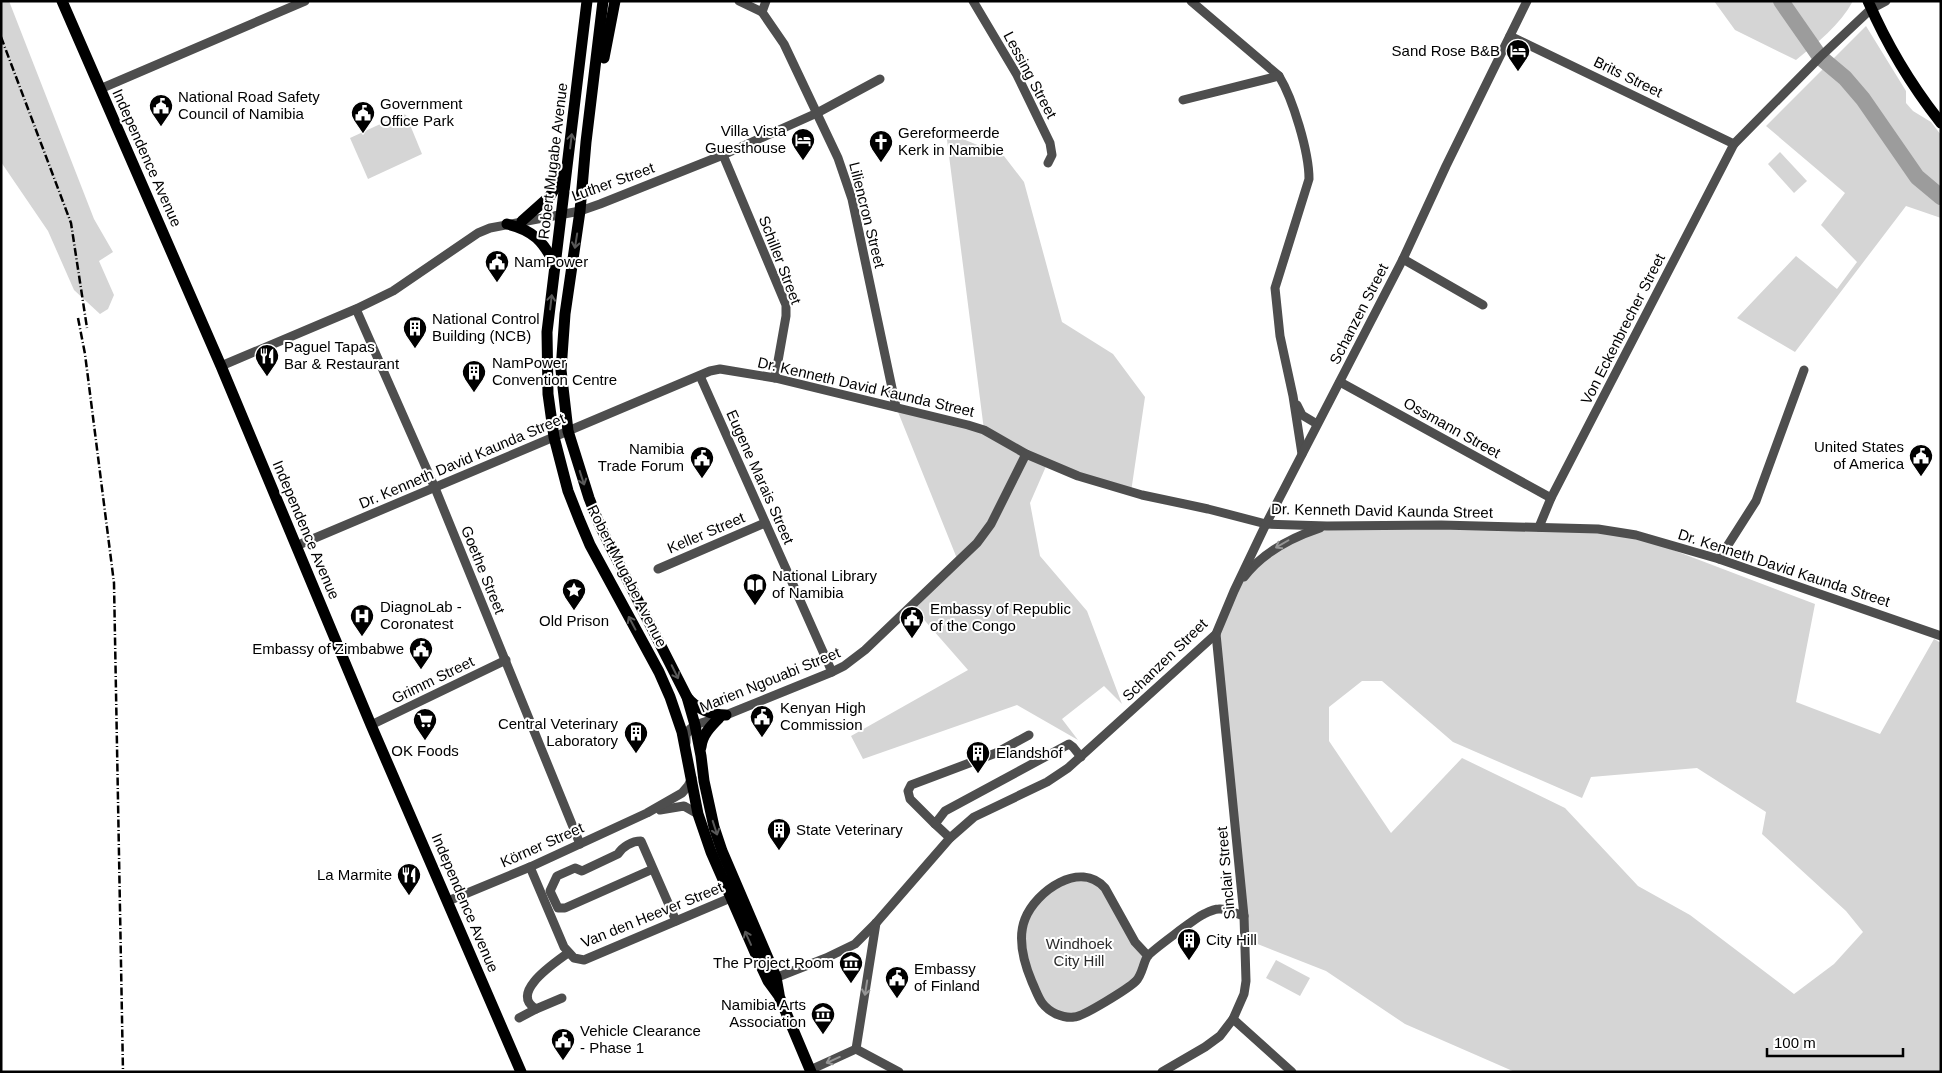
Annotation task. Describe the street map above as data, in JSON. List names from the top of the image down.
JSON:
{
  "streets": {
    "main road": ["Independence Avenue", "Robert Mugabe Avenue"],
    "street": [
      "Lessing Street",
      "Brits Street",
      "Luther Street",
      "Liliencron Street",
      "Schiller Street",
      "Schanzen Street",
      "Von Eckenbrecher Street",
      "Dr. Kenneth David Kaunda Street",
      "Ossmann Street",
      "Eugene Marais Street",
      "Keller Street",
      "Goethe Street",
      "Grimm Street",
      "Marien Ngouabi Street",
      "Körner Street",
      "Sinclair Street",
      "Van den Heever Street"
    ]
  },
  "crossings": [
    ["Brits Street", "Schanzen Street"],
    ["Brits Street", "Von Eckenbrecher Street"],
    ["Independence Avenue", "Luther Street"],
    ["Independence Avenue", "Dr. Kenneth David Kaunda Street"],
    ["Independence Avenue", "Grimm Street"],
    ["Independence Avenue", "Körner Street"],
    ["Robert Mugabe Avenue", "Luther Street"],
    ["Robert Mugabe Avenue", "Schanzen Street"],
    ["Robert Mugabe Avenue", "Dr. Kenneth David Kaunda Street"],
    ["Robert Mugabe Avenue", "Marien Ngouabi Street"],
    ["Robert Mugabe Avenue", "Körner Street"],
    ["Robert Mugabe Avenue", "Van den Heever Street"],
    ["Luther Street", "Liliencron Street"],
    ["Luther Street", "Schiller Street"],
    ["Luther Street", "Goethe Street"],
    ["Liliencron Street", "Dr. Kenneth David Kaunda Street"],
    ["Schiller Street", "Dr. Kenneth David Kaunda Street"],
    ["Schanzen Street", "Dr. Kenneth David Kaunda Street"],
    ["Schanzen Street", "Ossmann Street"],
    ["Schanzen Street", "Sinclair Street"],
    ["Von Eckenbrecher Street", "Dr. Kenneth David Kaunda Street"],
    ["Von Eckenbrecher Street", "Ossmann Street"],
    ["Dr. Kenneth David Kaunda Street", "Eugene Marais Street"],
    ["Dr. Kenneth David Kaunda Street", "Goethe Street"],
    ["Dr. Kenneth David Kaunda Street", "Marien Ngouabi Street"],
    ["Eugene Marais Street", "Keller Street"],
    ["Eugene Marais Street", "Marien Ngouabi Street"],
    ["Goethe Street", "Grimm Street"],
    ["Goethe Street", "Körner Street"]
  ],
  "parks": ["Windhoek City Hill"],
  "places": {
    "hotel": ["Sand Rose B&B", "Villa Vista Guesthouse"],
    "public building": [
      "National Road Safety Council of Namibia",
      "Government Office Park",
      "NamPower",
      "United States of America",
      "Namibia Trade Forum",
      "Embassy of Republic of the Congo",
      "Embassy of Zimbabwe",
      "Kenyan High Commission",
      "Embassy of Finland",
      "Vehicle Clearance - Phase 1"
    ],
    "church": ["Gereformeerde Kerk in Namibie"],
    "building": [
      "National Control Building (NCB)",
      "NamPower Convention Centre",
      "Central Veterinary Laboratory",
      "Elandshof",
      "State Veterinary",
      "City Hill"
    ],
    "restaurant": ["Paguel Tapas Bar & Restaurant", "La Marmite"],
    "library": ["National Library of Namibia"],
    "place": ["Old Prison"],
    "hospital": ["DiagnoLab - Coronatest"],
    "supermarket": ["OK Foods"],
    "museum": ["The Project Room", "Namibia Arts Association"]
  },
  "scale_bar": "100 m"
}
